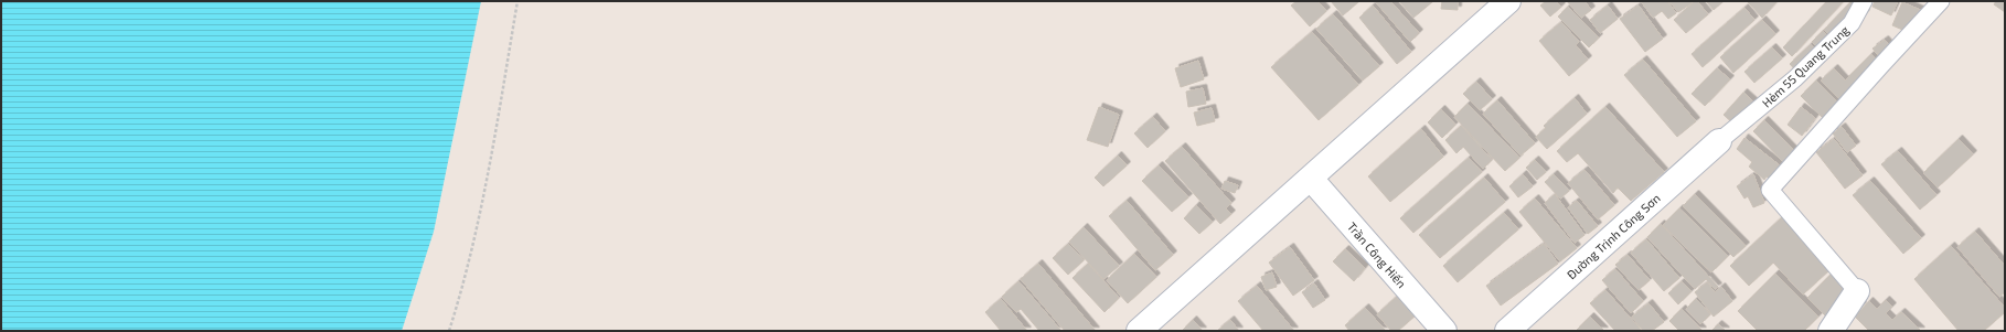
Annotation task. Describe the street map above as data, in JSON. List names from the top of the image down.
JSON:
{
  "streets": {
    "street": ["Đường Trịnh Công Sơn", "Trần Công Hiến"],
    "lane": ["Hẻm 55 Quang Trung"]
  },
  "crossings": [
    ["Hẻm 55 Quang Trung", "Đường Trịnh Công Sơn"]
  ]
}
